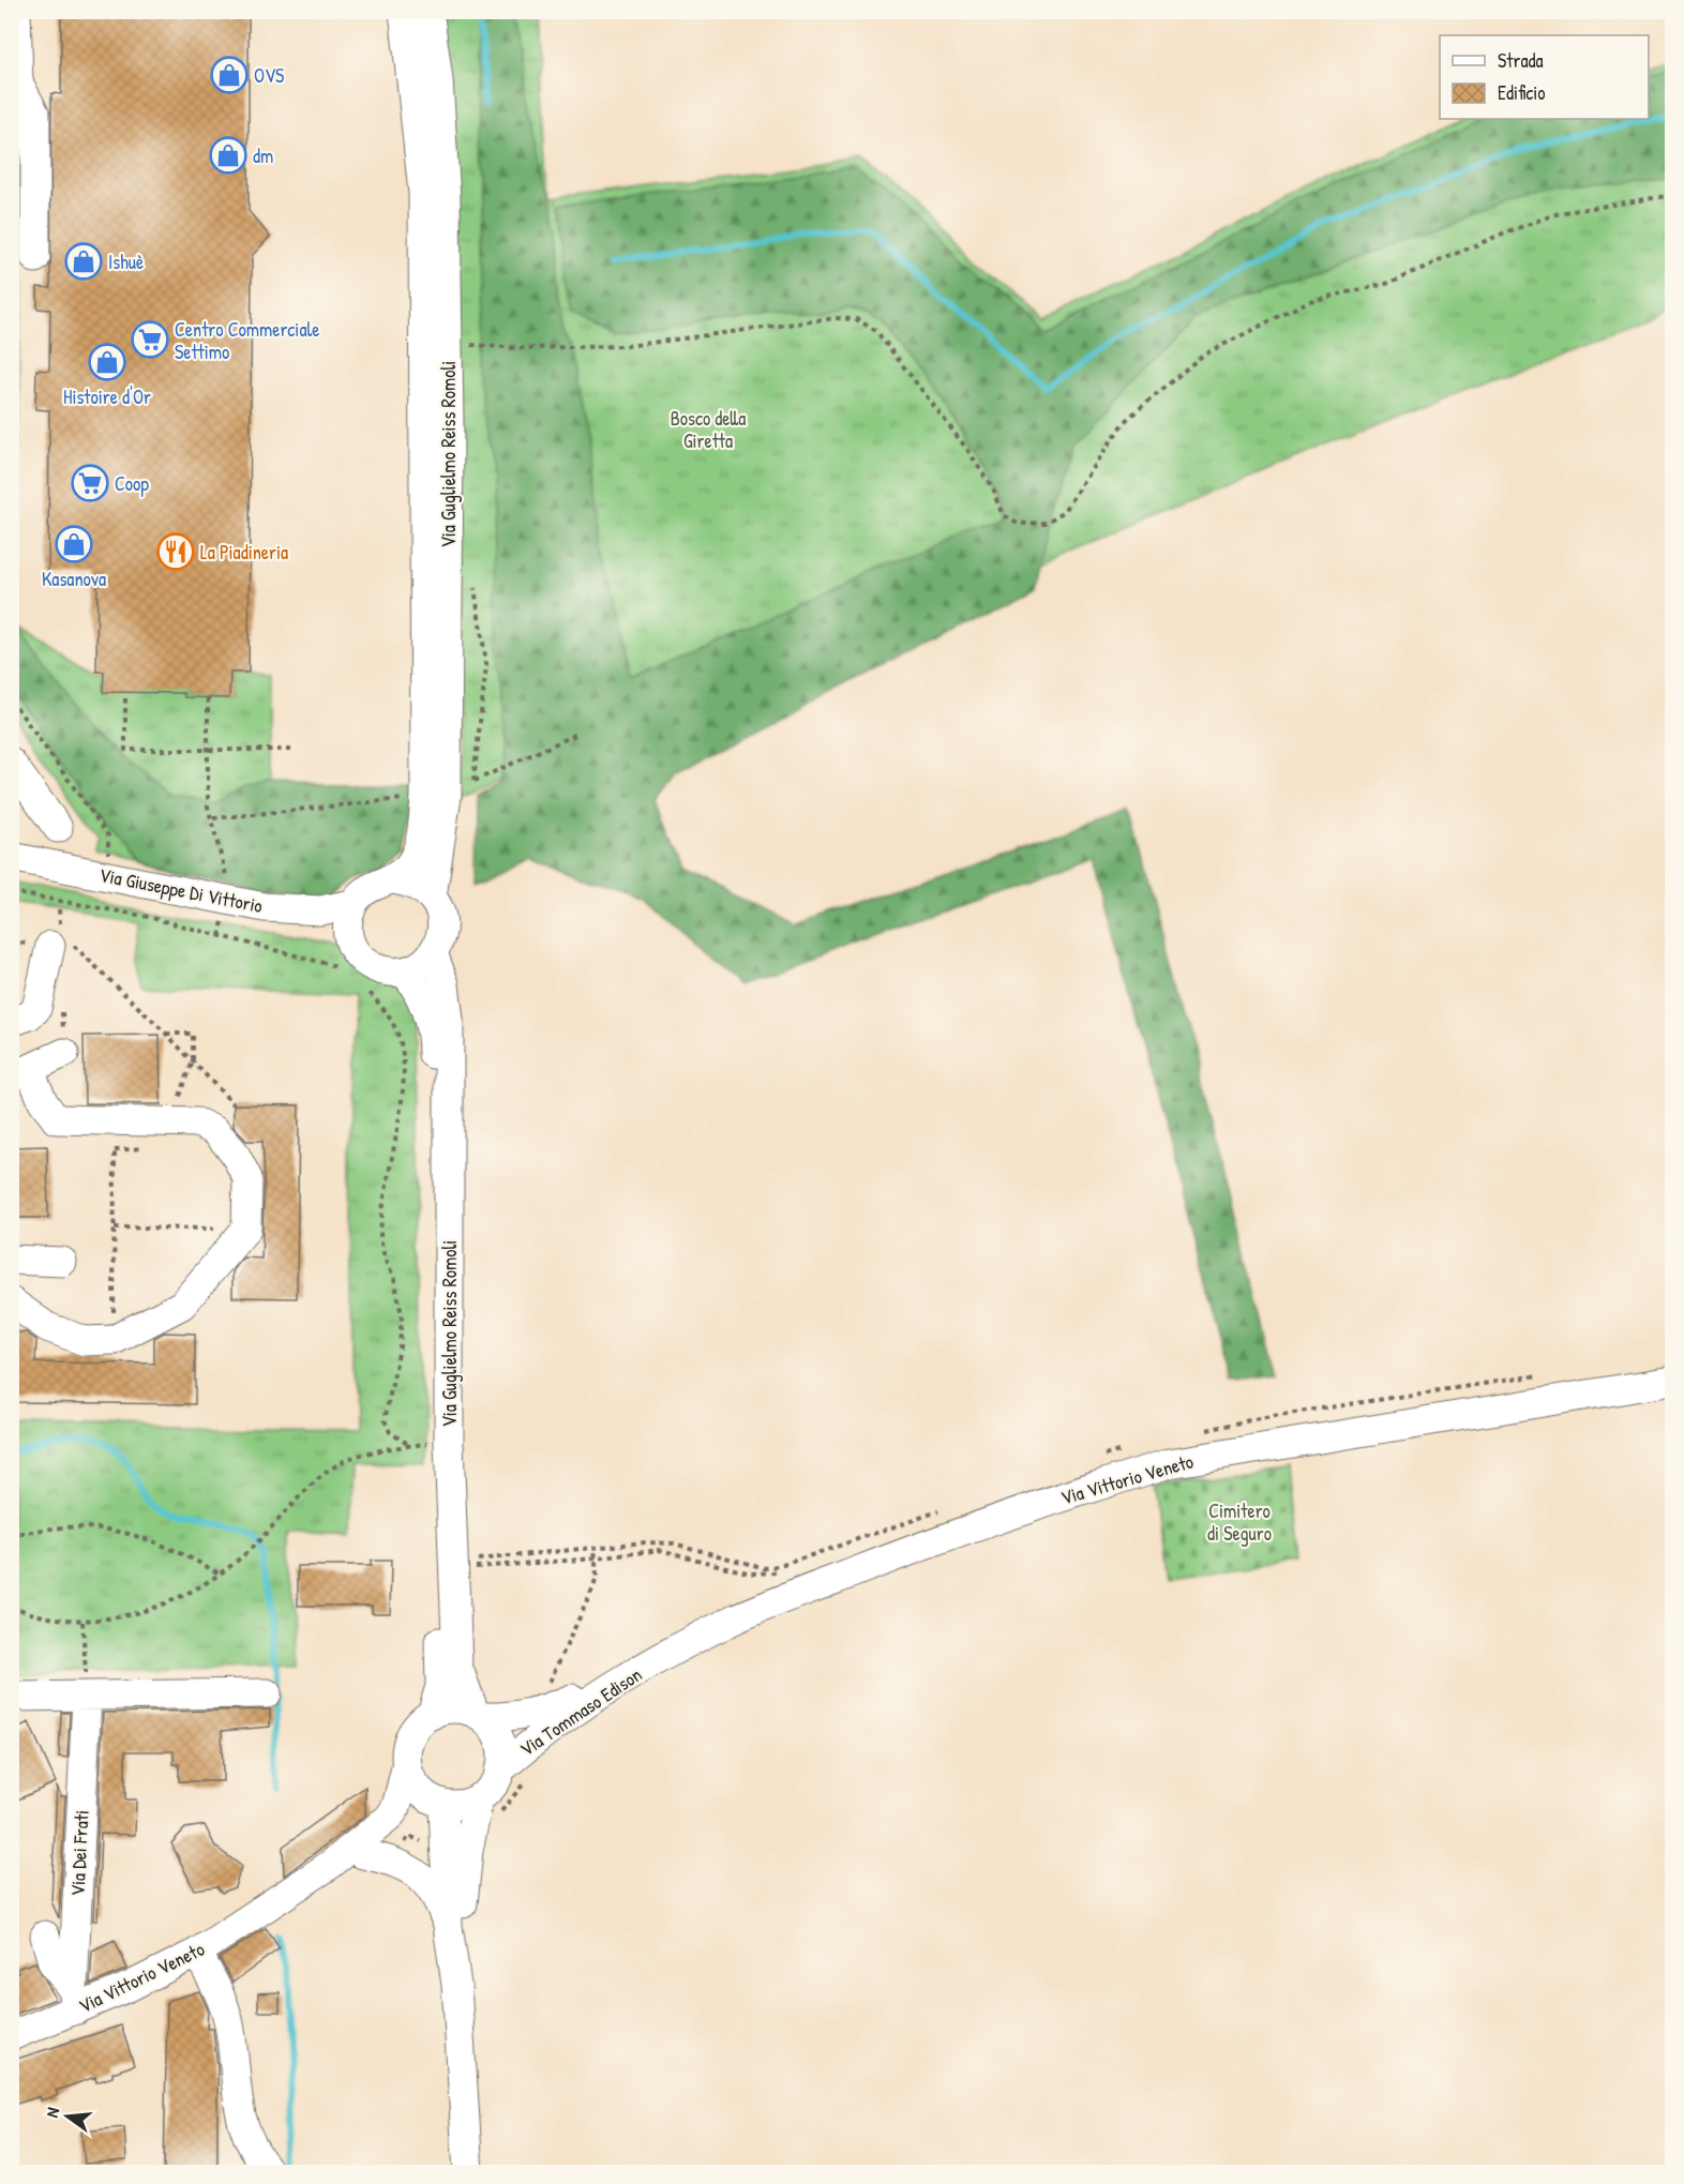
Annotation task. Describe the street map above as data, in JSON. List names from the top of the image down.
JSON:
{
  "streets": {
    "street": [
      "Via Guglielmo Reiss Romoli",
      "Via Giuseppe Di Vittorio",
      "Via Vittorio Veneto",
      "Via Tommaso Edison",
      "Via Dei Frati"
    ]
  },
  "crossings": [
    ["Via Guglielmo Reiss Romoli", "Via Giuseppe Di Vittorio"],
    ["Via Guglielmo Reiss Romoli", "Via Vittorio Veneto"],
    ["Via Guglielmo Reiss Romoli", "Via Tommaso Edison"],
    ["Via Vittorio Veneto", "Via Tommaso Edison"],
    ["Via Vittorio Veneto", "Via Dei Frati"]
  ],
  "parks": ["Bosco della Giretta", "Cimitero di Seguro"],
  "places": {
    "shop": [
      "OVS",
      "dm",
      "Ishuè",
      "Histoire d'Or",
      "Kasanova"
    ],
    "supermarket": ["Centro Commerciale Settimo", "Coop"],
    "restaurant": ["La Piadineria"]
  },
  "legend": ["Strada", "Edificio"],
  "north": "left"
}
